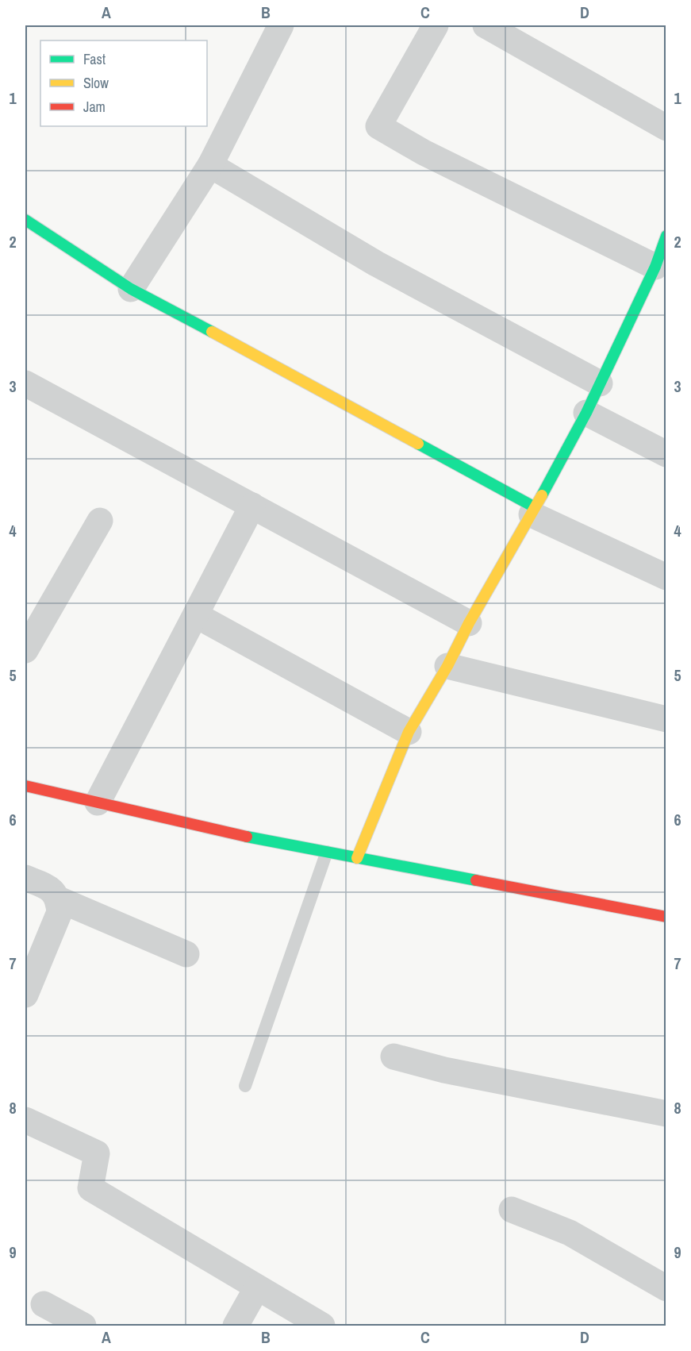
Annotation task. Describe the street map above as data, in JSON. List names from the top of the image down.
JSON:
{
  "legend": ["Fast", "Slow", "Jam"],
  "grid": {
    "columns": [
      "A",
      "B",
      "C",
      "D"
    ],
    "rows": [
      "1",
      "2",
      "3",
      "4",
      "5",
      "6",
      "7",
      "8",
      "9"
    ]
  }
}
